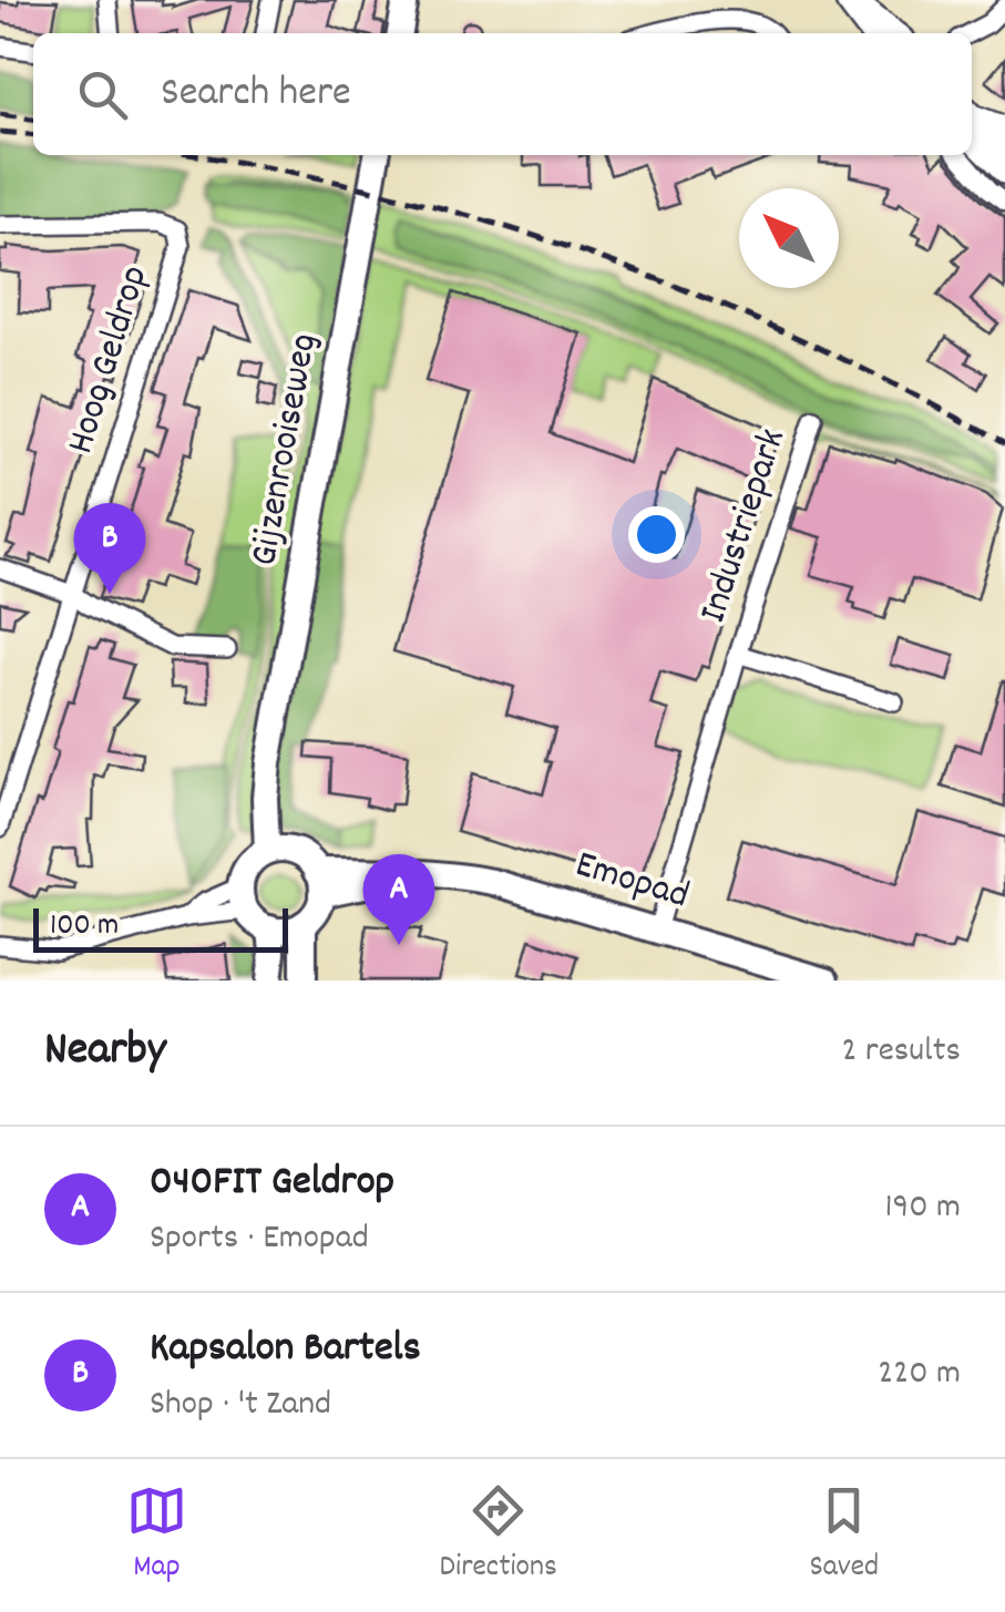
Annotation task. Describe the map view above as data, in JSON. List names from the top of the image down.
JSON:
{
  "streets": {
    "main road": ["Gijzenrooiseweg", "Emopad"],
    "street": ["Hoog Geldrop", "Industriepark"]
  },
  "crossings": [
    ["Gijzenrooiseweg", "Emopad"],
    ["Industriepark", "Emopad"]
  ],
  "scale_bar": "100 m",
  "north": "top left",
  "page": {
    "search": "Search here",
    "pins": ["B", "A"],
    "scale": "100 m",
    "heading": ["Nearby", "2 results"],
    "list": [
      {
        "mark": "A",
        "name": "040FIT Geldrop",
        "note": "Sports · Emopad",
        "value": "190 m"
      },
      {
        "mark": "B",
        "name": "Kapsalon Bartels",
        "note": "Shop · 't Zand",
        "value": "220 m"
      }
    ],
    "nav": ["Map", "Directions", "Saved"]
  }
}
